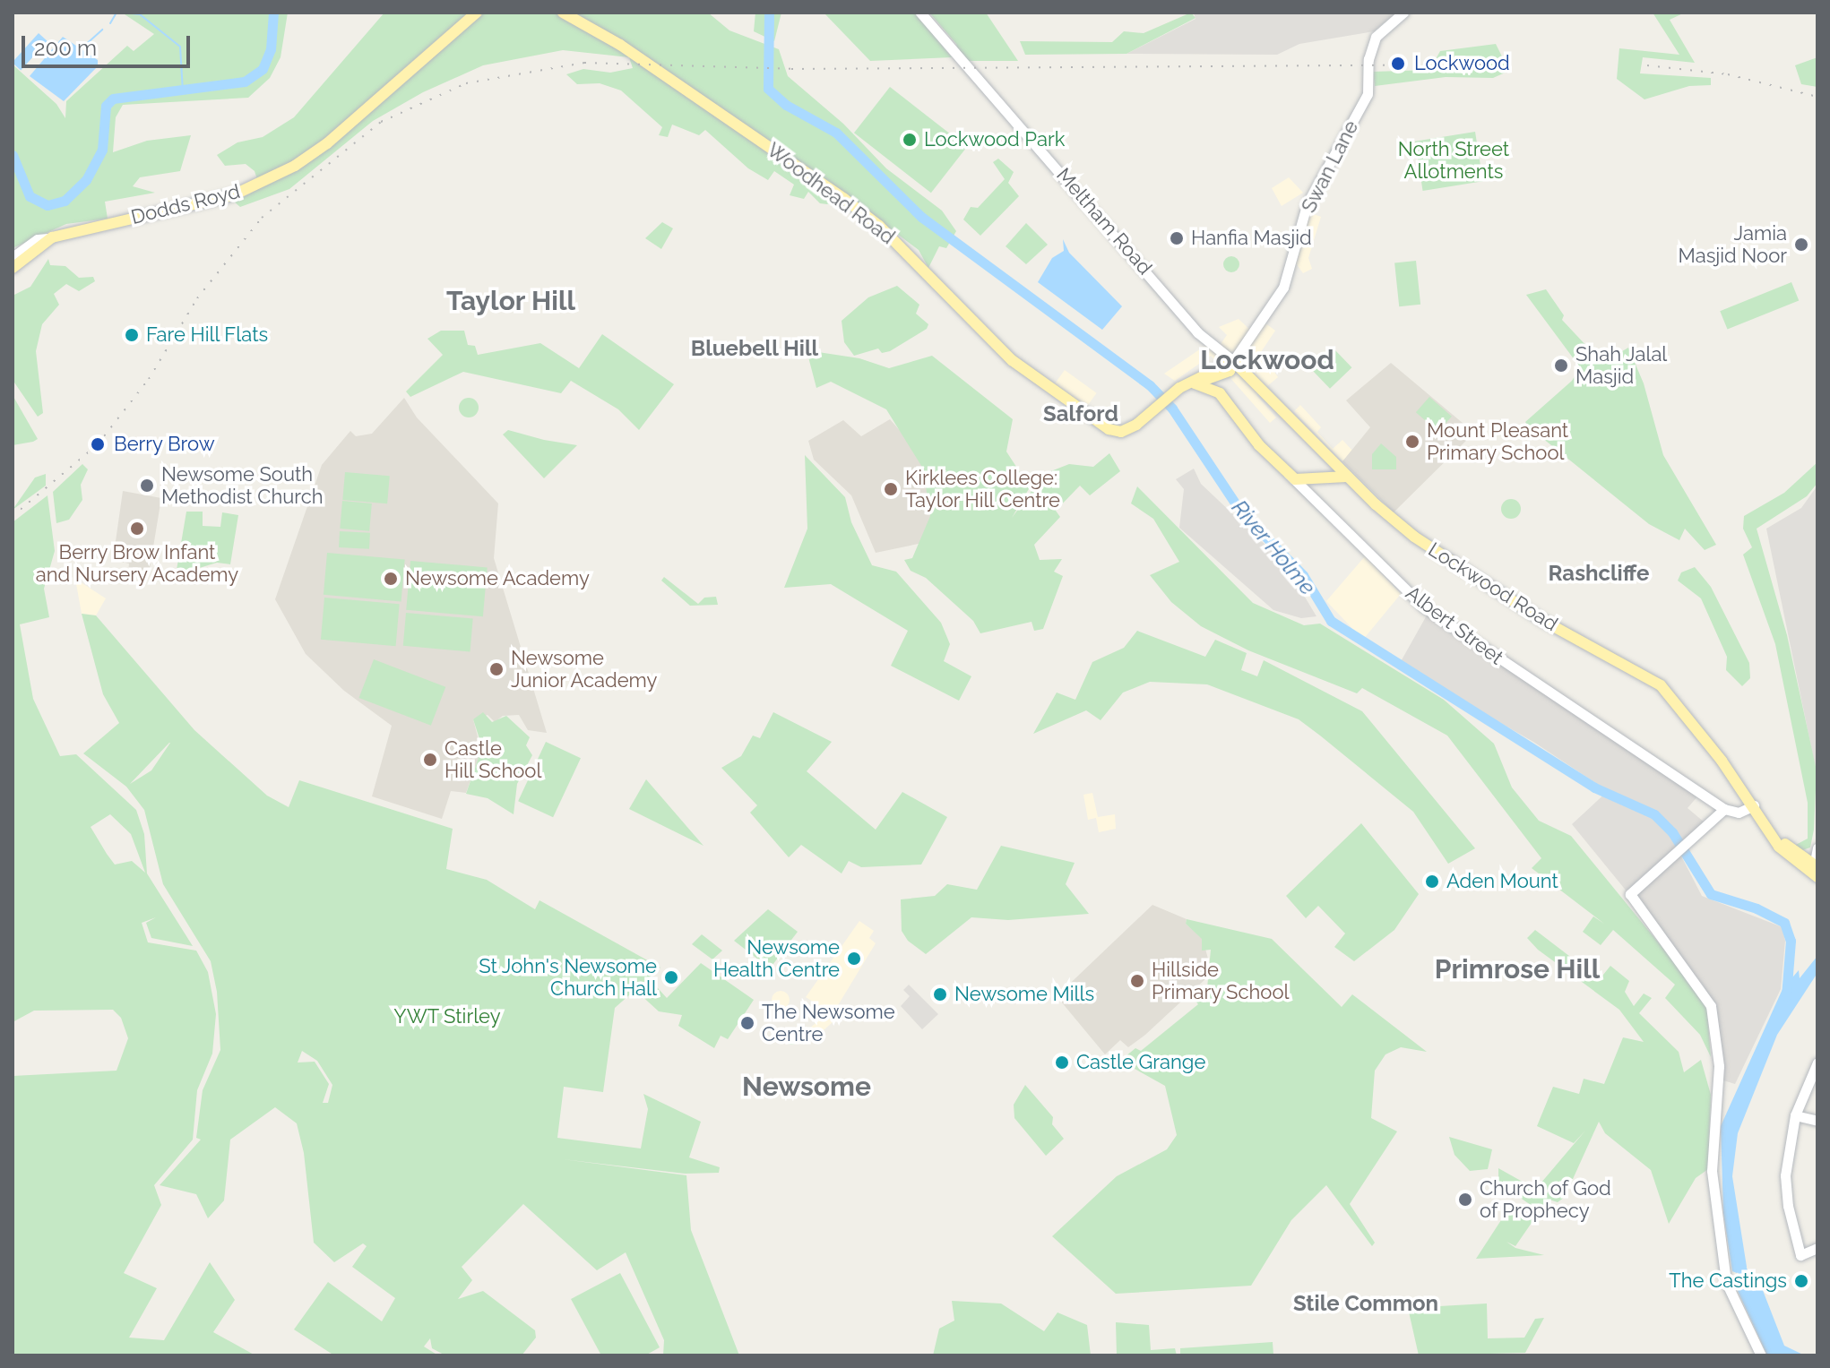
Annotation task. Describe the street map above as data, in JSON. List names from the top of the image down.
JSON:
{
  "streets": {
    "main road": [
      "Woodhead Road",
      "Dodds Royd",
      "Lockwood Road",
      "Albert Street"
    ],
    "street": ["Swan Lane", "Meltham Road"]
  },
  "crossings": [
    ["Swan Lane", "Meltham Road"],
    ["Swan Lane", "Lockwood Road"],
    ["Woodhead Road", "Albert Street"],
    ["Meltham Road", "Lockwood Road"]
  ],
  "districts": [
    "Taylor Hill",
    "Bluebell Hill",
    "Lockwood",
    "Salford",
    "Rashcliffe",
    "Primrose Hill",
    "Newsome",
    "Stile Common"
  ],
  "water": ["River Holme"],
  "parks": ["North Street Allotments", "YWT Stirley"],
  "places": [
    "Lockwood",
    "Lockwood Park",
    "Hanfia Masjid",
    "Jamia Masjid Noor",
    "Fare Hill Flats",
    "Shah Jalal Masjid",
    "Mount Pleasant Primary School",
    "Berry Brow",
    "Newsome South Methodist Church",
    "Kirklees College: Taylor Hill Centre",
    "Berry Brow Infant and Nursery Academy",
    "Newsome Academy",
    "Newsome Junior Academy",
    "Castle Hill School",
    "Aden Mount",
    "Newsome Health Centre",
    "St John's Newsome Church Hall",
    "Hillside Primary School",
    "Newsome Mills",
    "The Newsome Centre",
    "Castle Grange",
    "Church of God of Prophecy",
    "The Castings"
  ],
  "scale_bar": "200 m"
}
